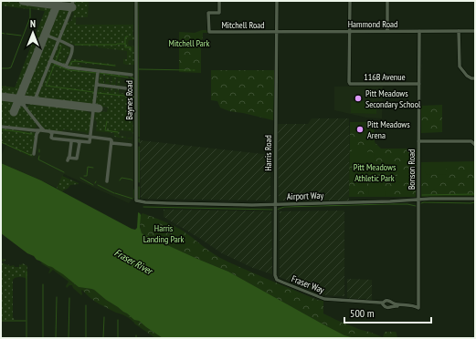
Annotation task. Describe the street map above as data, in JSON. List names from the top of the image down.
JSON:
{
  "streets": {
    "street": [
      "Hammond Road",
      "Mitchell Road",
      "116B Avenue",
      "Baynes Road",
      "Harris Road",
      "Bonson Road",
      "Airport Way",
      "Fraser Way"
    ]
  },
  "crossings": [
    ["Hammond Road", "Mitchell Road"],
    ["Hammond Road", "116B Avenue"],
    ["Hammond Road", "Harris Road"],
    ["Hammond Road", "Bonson Road"],
    ["Mitchell Road", "Harris Road"],
    ["116B Avenue", "Bonson Road"],
    ["Baynes Road", "Airport Way"],
    ["Harris Road", "Airport Way"],
    ["Harris Road", "Fraser Way"],
    ["Bonson Road", "Airport Way"],
    ["Bonson Road", "Fraser Way"]
  ],
  "water": ["Fraser River"],
  "parks": ["Mitchell Park", "Pitt Meadows Athletic Park", "Harris Landing Park"],
  "places": ["Pitt Meadows Secondary School", "Pitt Meadows Arena"],
  "scale_bar": "500 m",
  "north": "top"
}
